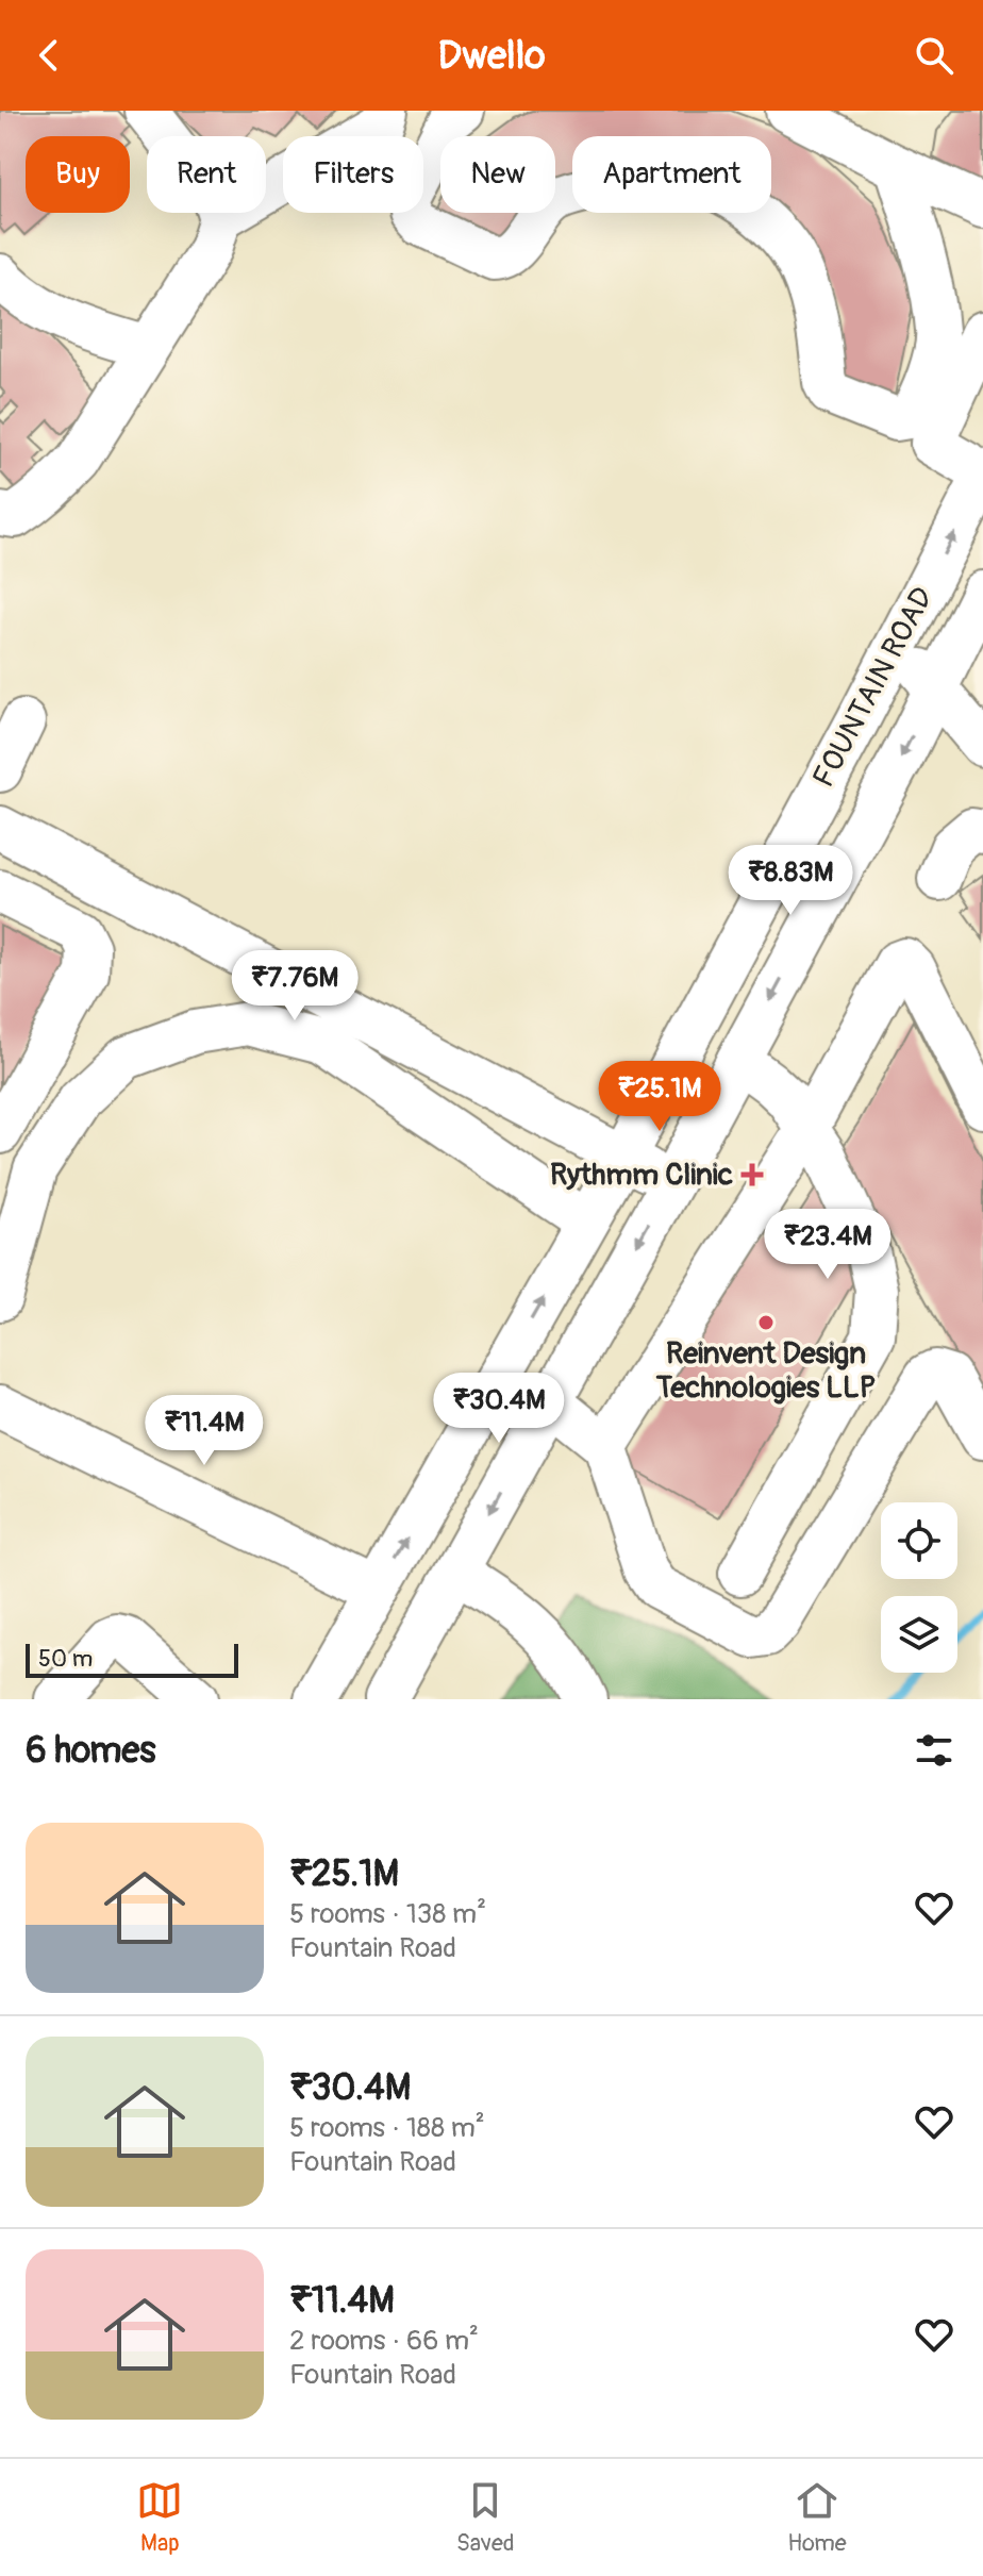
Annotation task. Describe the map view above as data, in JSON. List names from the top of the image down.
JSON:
{
  "streets": {
    "street": ["FOUNTAIN ROAD"]
  },
  "places": {
    "health": ["Rythmm Clinic"],
    "other": ["Reinvent Design Technologies LLP"]
  },
  "scale_bar": "50 m",
  "page": {
    "header": "Dwello",
    "chip": [
      "Buy",
      "Rent",
      "Filters",
      "New",
      "Apartment"
    ],
    "price": [
      "₹8.83M",
      "₹7.76M",
      "₹25.1M",
      "₹23.4M",
      "₹30.4M",
      "₹11.4M"
    ],
    "scale": "50 m",
    "heading": "6 homes",
    "list": [
      {
        "name": "₹25.1M",
        "note": "5 rooms · 138 m² · Fountain Road"
      },
      {
        "name": "₹30.4M",
        "note": "5 rooms · 188 m² · Fountain Road"
      },
      {
        "name": "₹11.4M",
        "note": "2 rooms · 66 m² · Fountain Road"
      }
    ],
    "tabs": ["Map", "Saved", "Home"]
  }
}
